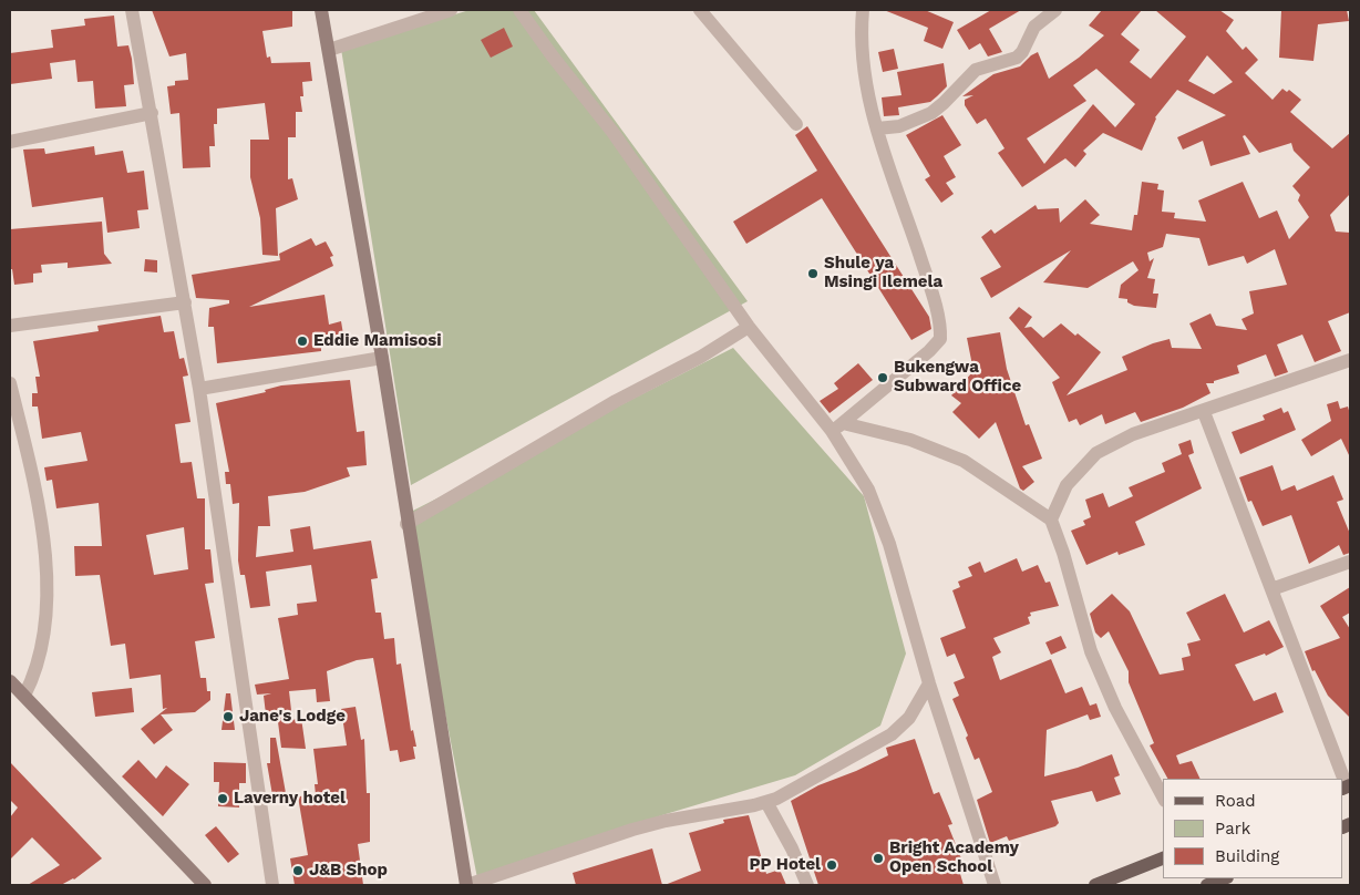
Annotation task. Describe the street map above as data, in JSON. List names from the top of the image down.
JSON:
{
  "places": [
    "Shule ya Msingi Ilemela",
    "Eddie Mamisosi",
    "Bukengwa Subward Office",
    "Jane's Lodge",
    "Laverny hotel",
    "Bright Academy Open School",
    "PP Hotel",
    "J&B Shop"
  ],
  "legend": ["Road", "Park", "Building"]
}
